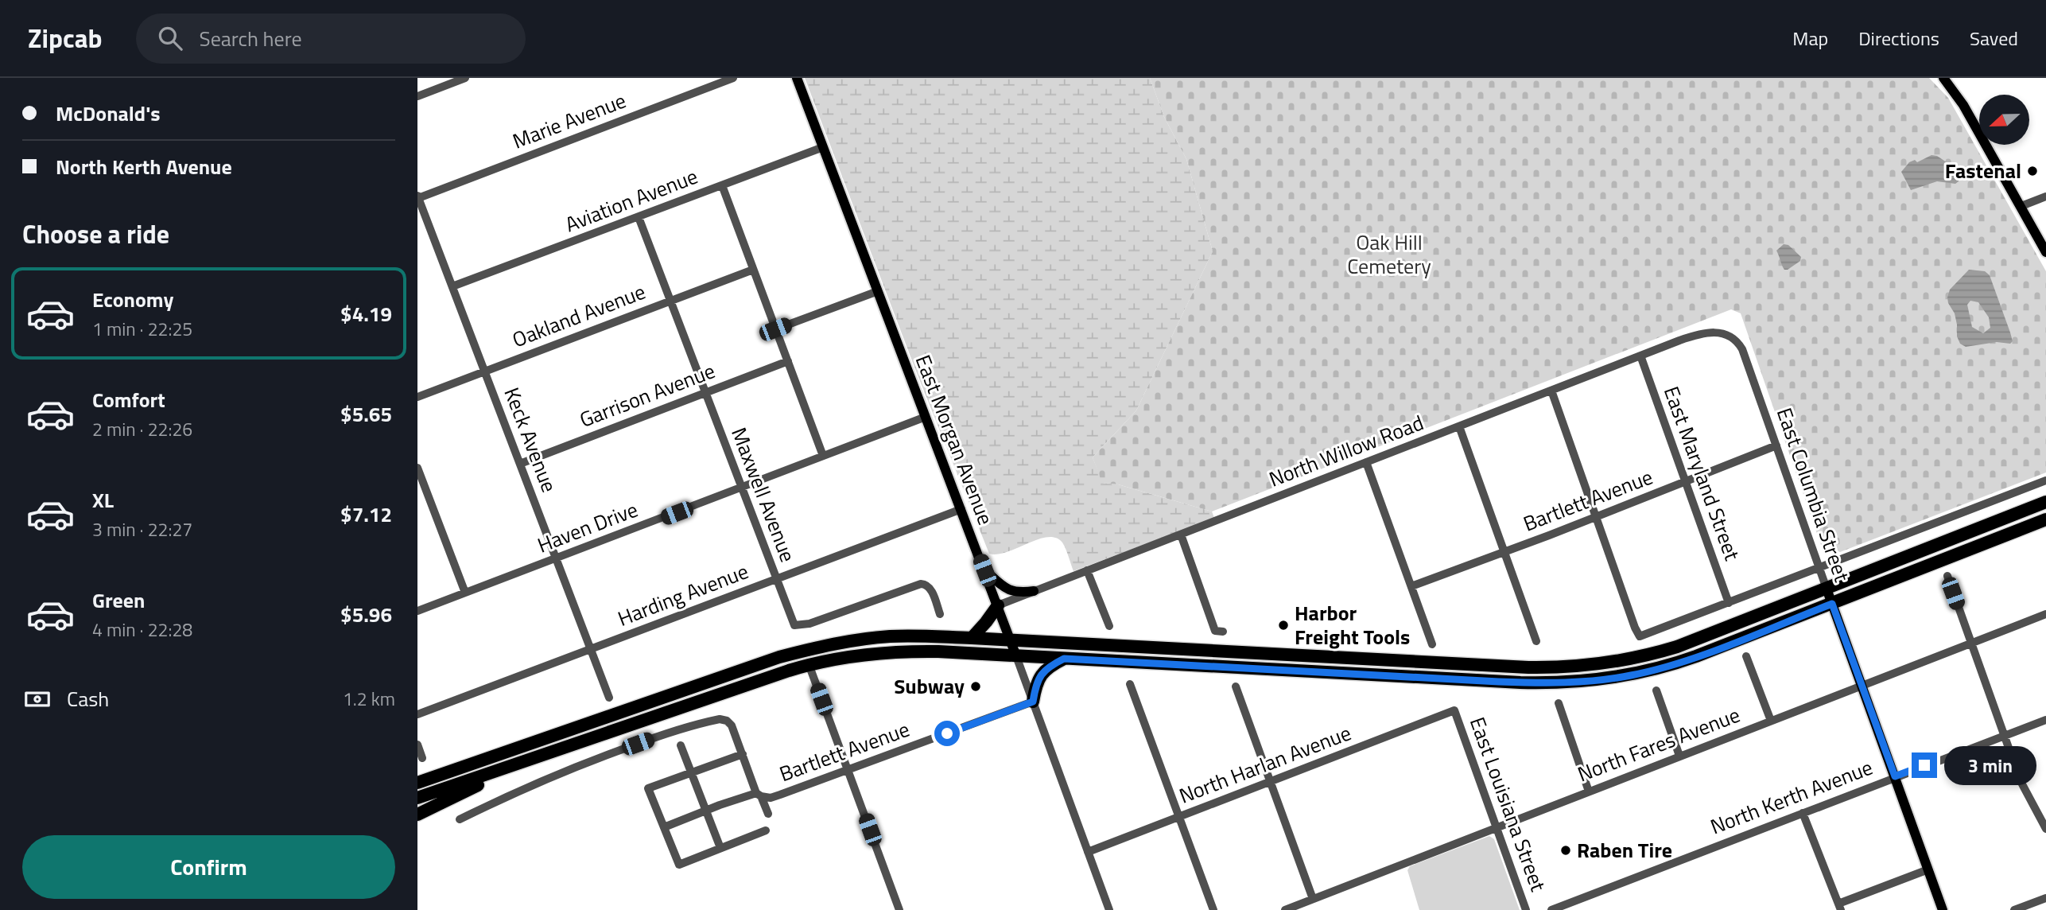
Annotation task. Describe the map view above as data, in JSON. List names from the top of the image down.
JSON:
{
  "streets": {
    "main road": ["East Morgan Avenue", "East Columbia Street"],
    "street": [
      "Marie Avenue",
      "Aviation Avenue",
      "Oakland Avenue",
      "Garrison Avenue",
      "Keck Avenue",
      "North Willow Road",
      "East Maryland Street",
      "Maxwell Avenue",
      "Bartlett Avenue",
      "Haven Drive",
      "Harding Avenue",
      "North Fares Avenue",
      "North Harlan Avenue",
      "North Kerth Avenue",
      "East Louisiana Street"
    ]
  },
  "crossings": [
    ["Marie Avenue", "Keck Avenue"],
    ["Aviation Avenue", "Keck Avenue"],
    ["Aviation Avenue", "East Morgan Avenue"],
    ["Aviation Avenue", "Maxwell Avenue"],
    ["Oakland Avenue", "Keck Avenue"],
    ["Oakland Avenue", "Maxwell Avenue"],
    ["Garrison Avenue", "Keck Avenue"],
    ["Garrison Avenue", "Maxwell Avenue"],
    ["Keck Avenue", "Haven Drive"],
    ["Keck Avenue", "Harding Avenue"],
    ["East Morgan Avenue", "North Willow Road"],
    ["East Morgan Avenue", "Bartlett Avenue"],
    ["East Morgan Avenue", "Haven Drive"],
    ["East Morgan Avenue", "Harding Avenue"],
    ["East Morgan Avenue", "North Harlan Avenue"],
    ["North Willow Road", "East Maryland Street"],
    ["North Willow Road", "East Columbia Street"],
    ["East Maryland Street", "Bartlett Avenue"],
    ["Maxwell Avenue", "Haven Drive"],
    ["Maxwell Avenue", "Harding Avenue"],
    ["East Columbia Street", "Bartlett Avenue"],
    ["East Columbia Street", "North Fares Avenue"],
    ["East Columbia Street", "North Kerth Avenue"],
    ["North Fares Avenue", "East Louisiana Street"],
    ["North Harlan Avenue", "East Louisiana Street"]
  ],
  "parks": ["Oak Hill Cemetery"],
  "places": [
    "Fastenal",
    "Harbor Freight Tools",
    "Subway",
    "Raben Tire"
  ],
  "north": "left",
  "page": {
    "header": "Zipcab",
    "search": "Search here",
    "nav": ["Map", "Directions", "Saved"],
    "banner": ["McDonald's", "North Kerth Avenue"],
    "heading": "Choose a ride",
    "list": [
      {
        "name": "Economy",
        "note": "1 min · 22:25",
        "value": "$4.19"
      },
      {
        "name": "Comfort",
        "note": "2 min · 22:26",
        "value": "$5.65"
      },
      {
        "name": "XL",
        "note": "3 min · 22:27",
        "value": "$7.12"
      },
      {
        "name": "Green",
        "note": "4 min · 22:28",
        "value": "$5.96"
      }
    ],
    "pay": ["Cash", "1.2 km"],
    "bubble": "3 min",
    "buttons": "Confirm"
  }
}
